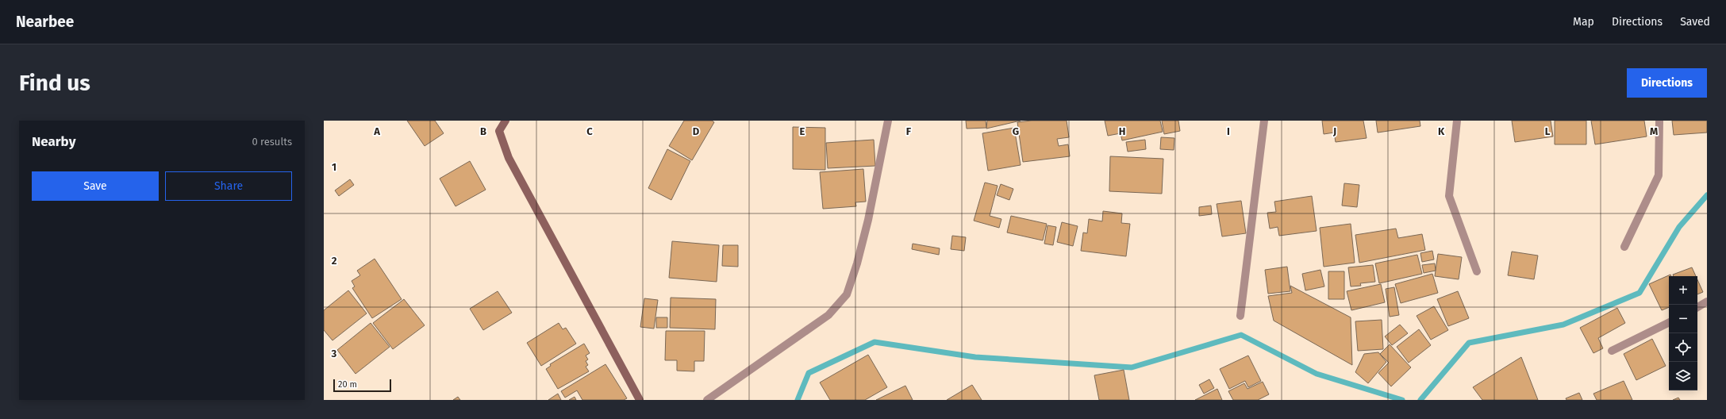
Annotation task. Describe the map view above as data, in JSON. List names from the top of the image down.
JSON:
{
  "scale_bar": "20 m",
  "page": {
    "header": "Nearbee",
    "nav": ["Map", "Directions", "Saved"],
    "buttons": [
      "Directions",
      ["Save", "Share"]
    ],
    "title": "Find us",
    "heading": ["Nearby", "0 results"],
    "map_buttons": ["+", "−"],
    "scale": "20 m"
  },
  "grid": {
    "columns": [
      "A",
      "B",
      "C",
      "D",
      "E",
      "F",
      "G",
      "H",
      "I",
      "J",
      "K",
      "L",
      "M"
    ],
    "rows": ["1", "2", "3"]
  }
}
